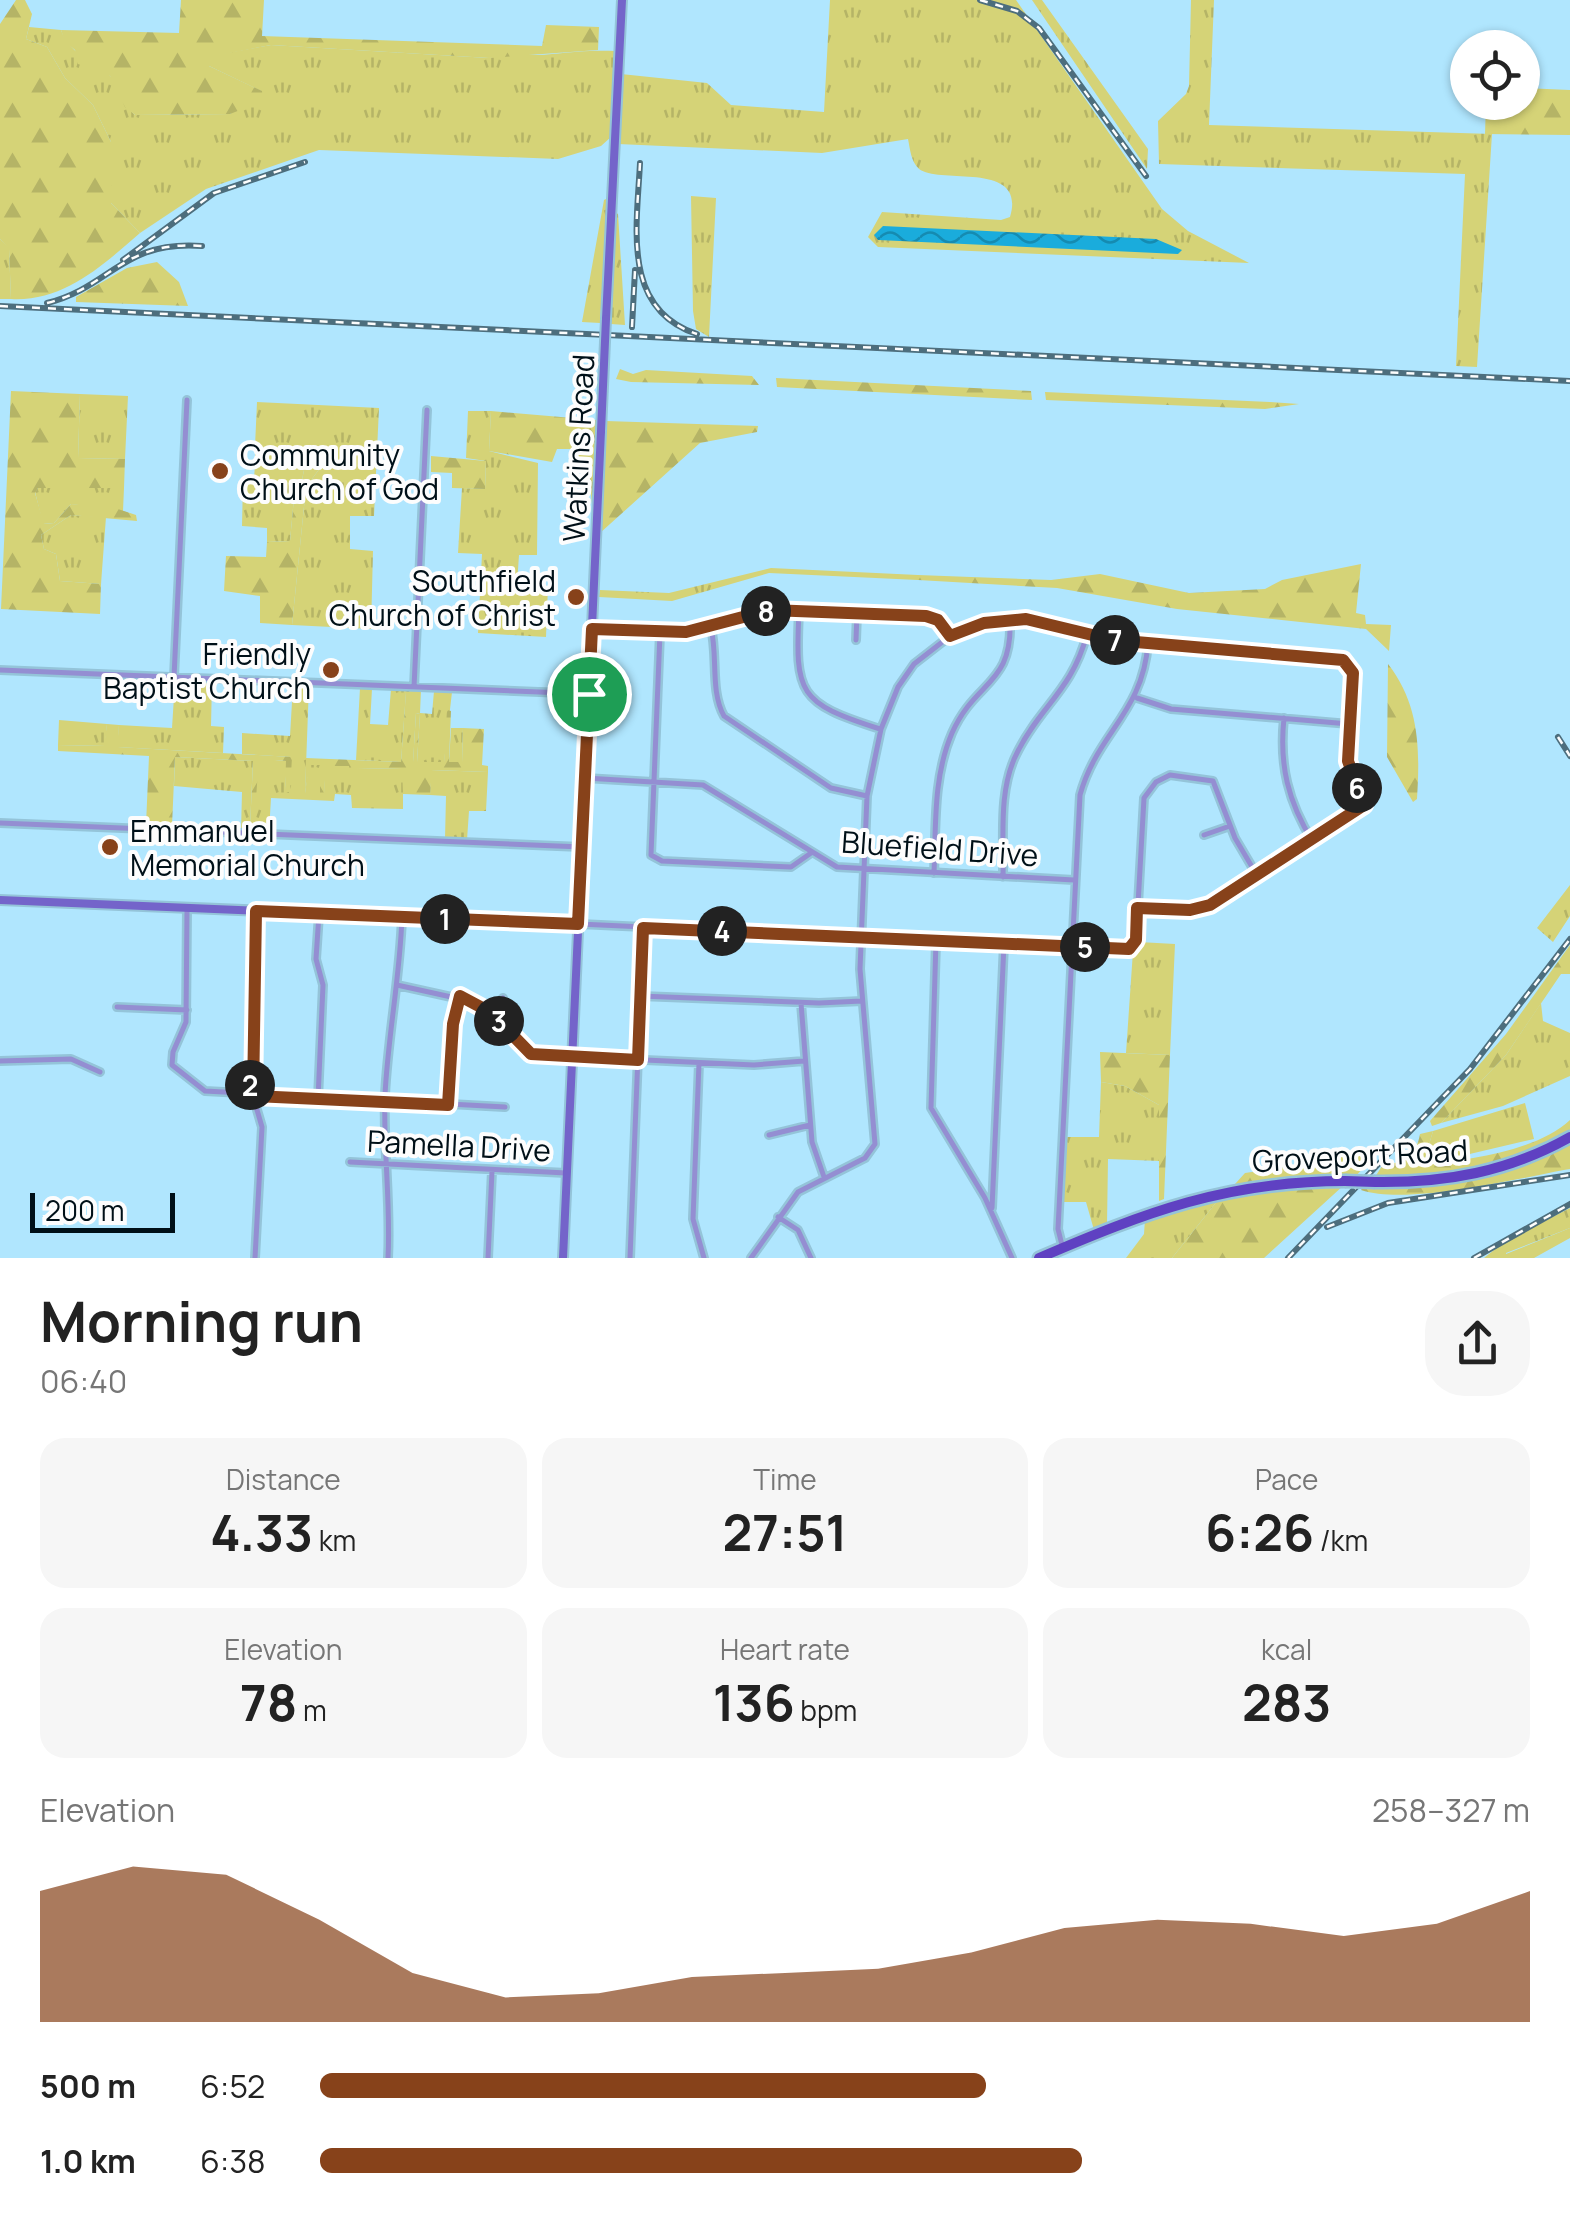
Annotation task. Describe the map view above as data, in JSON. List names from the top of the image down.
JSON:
{
  "streets": {
    "main road": ["Groveport Road"],
    "street": ["Watkins Road", "Bluefield Drive", "Pamella Drive"]
  },
  "crossings": [
    ["Watkins Road", "Bluefield Drive"],
    ["Watkins Road", "Pamella Drive"]
  ],
  "places": [
    "Community Church of God",
    "Southfield Church of Christ",
    "Friendly Baptist Church",
    "Emmanuel Memorial Church"
  ],
  "scale_bar": "200 m",
  "page": {
    "pins": [
      "8",
      "7",
      "6",
      "1",
      "4",
      "5",
      "3",
      "2"
    ],
    "scale": "200 m",
    "heading": ["Morning run", "06:40"],
    "stats": [
      ["Distance", "4.33 km"],
      ["Time", "27:51"],
      ["Pace", "6:26 /km"],
      ["Elevation", "78 m"],
      ["Heart rate", "136 bpm"],
      ["kcal", "283"]
    ],
    "chart": ["Elevation", "258–327 m"],
    "list": [
      {
        "name": "500 m",
        "note": "6:52"
      },
      {
        "name": "1.0 km",
        "note": "6:38"
      }
    ]
  }
}
